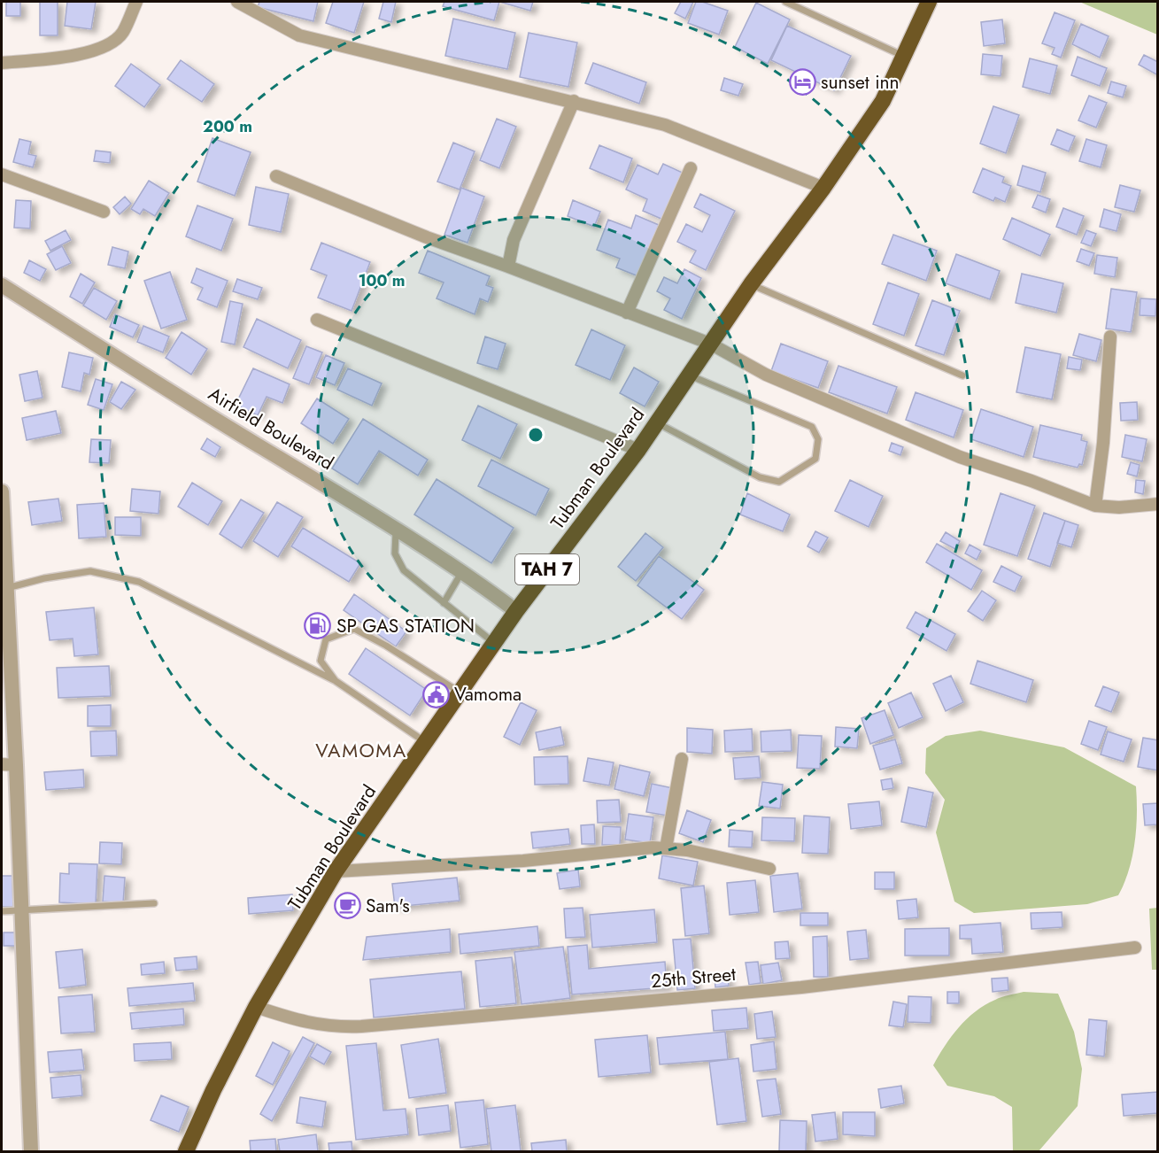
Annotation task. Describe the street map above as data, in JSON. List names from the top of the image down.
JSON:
{
  "streets": {
    "highway": ["Tubman Boulevard", "TAH 7"],
    "street": ["Airfield Boulevard", "25th Street"]
  },
  "crossings": [
    ["Airfield Boulevard", "Tubman Boulevard"],
    ["Tubman Boulevard", "25th Street"]
  ],
  "districts": ["VAMOMA"],
  "places": {
    "hotel": ["sunset inn"],
    "fuel station": ["SP GAS STATION"],
    "public building": ["Vamoma"],
    "cafe": ["Sam's"]
  },
  "rings": ["200 m", "100 m"]
}
